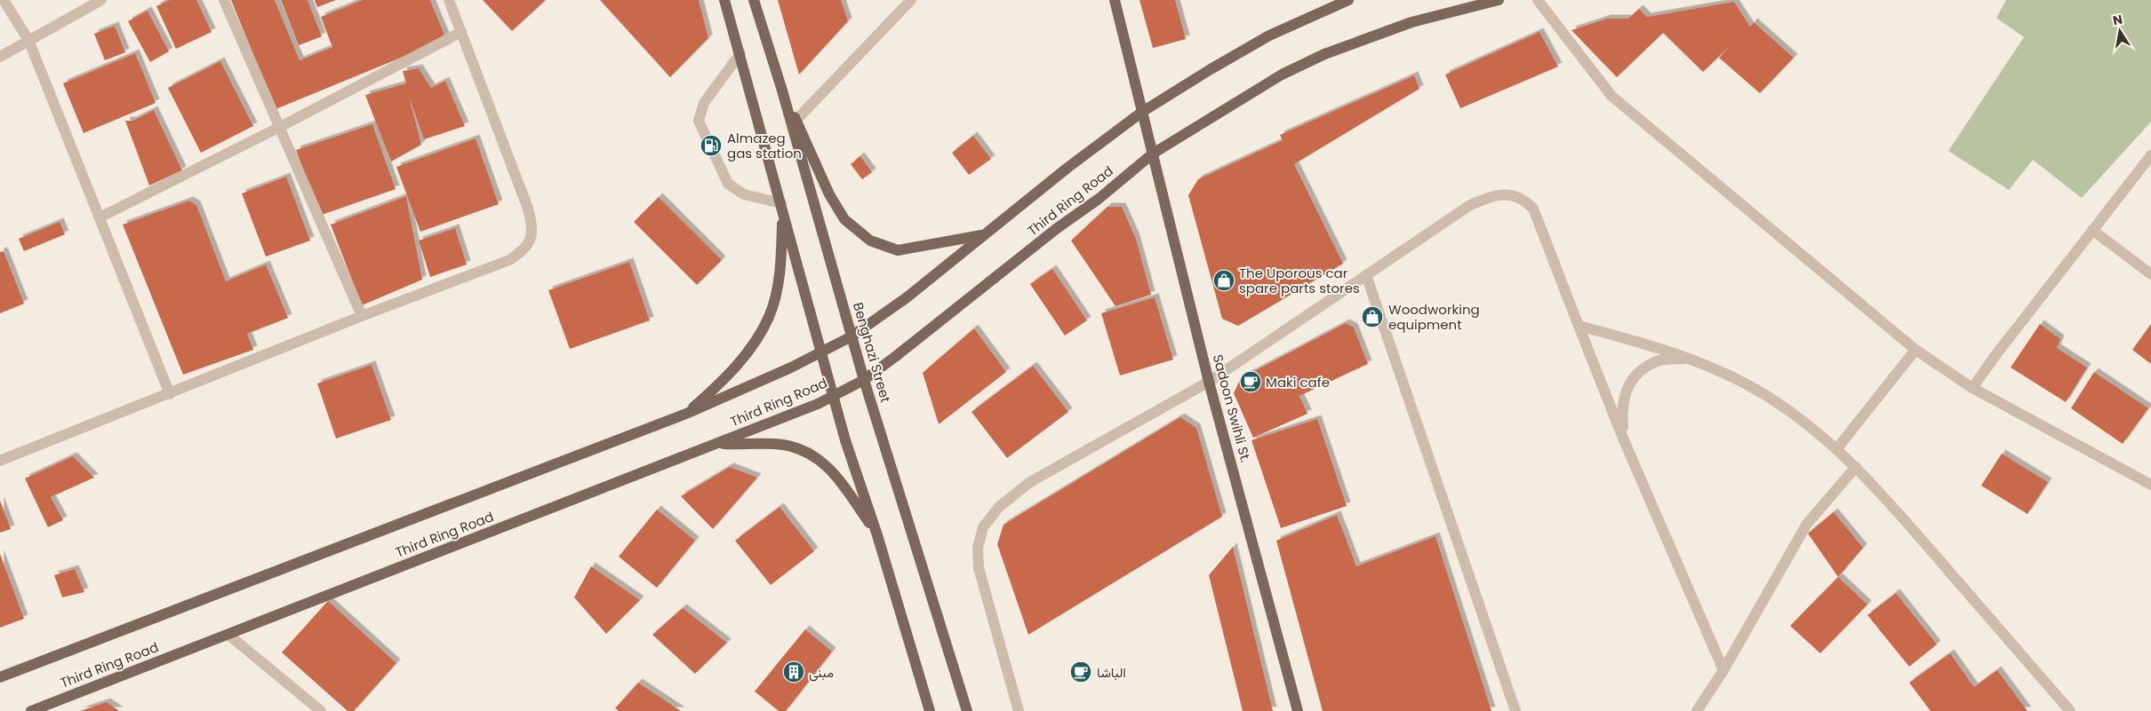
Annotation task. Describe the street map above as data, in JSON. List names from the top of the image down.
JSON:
{
  "streets": {
    "main road": ["Third Ring Road", "Benghazi Street", "Sadoon Swihli St."]
  },
  "crossings": [
    ["Third Ring Road", "Benghazi Street"],
    ["Third Ring Road", "Sadoon Swihli St."]
  ],
  "places": {
    "fuel station": ["Almazeg gas station"],
    "shop": ["The Uporous car spare parts stores", "Woodworking equipment"],
    "cafe": ["Maki cafe", "الباشا"],
    "building": ["مبنى"]
  },
  "north": "top"
}
